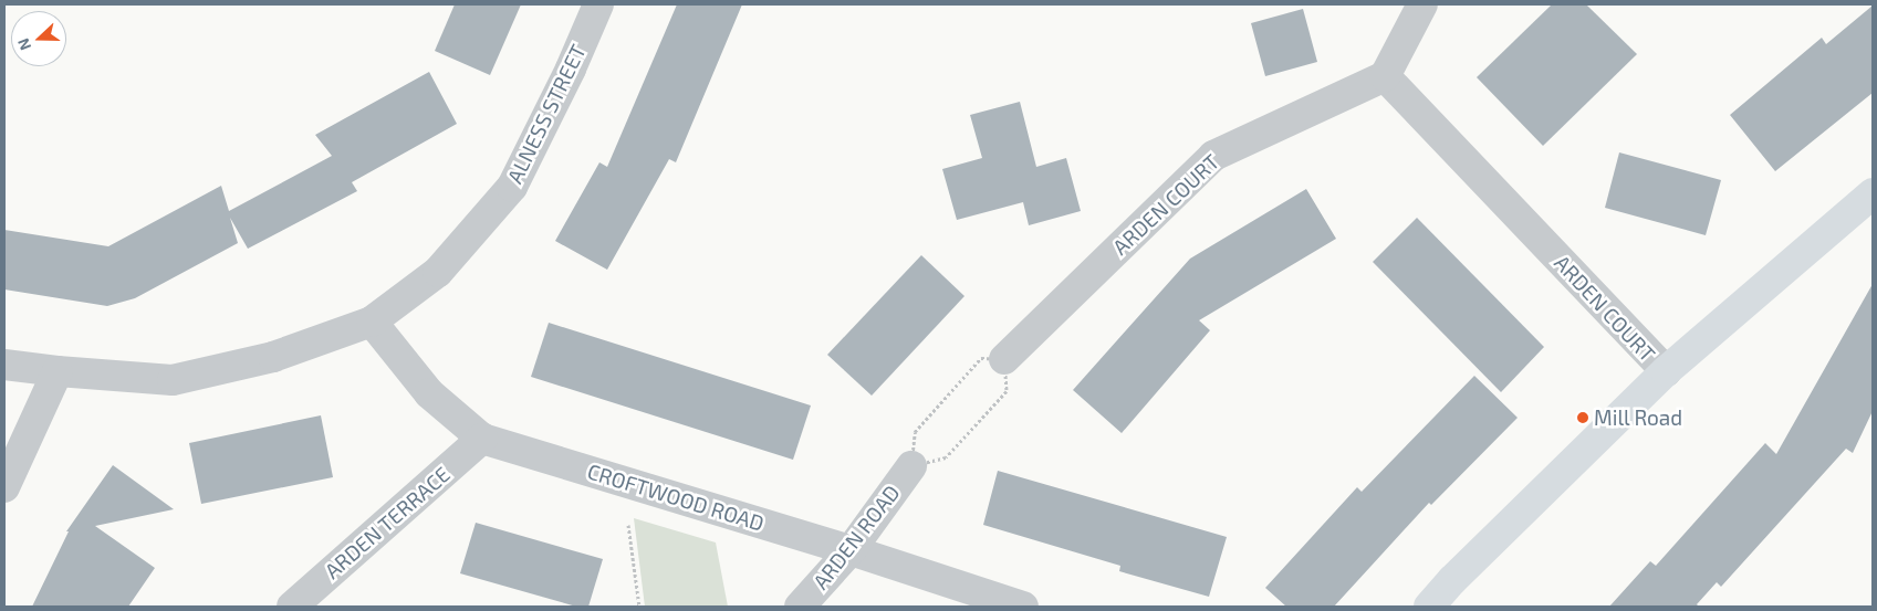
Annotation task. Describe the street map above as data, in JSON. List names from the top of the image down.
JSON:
{
  "streets": {
    "street": [
      "ALNESS STREET",
      "ARDEN COURT",
      "CROFTWOOD ROAD",
      "ARDEN TERRACE",
      "ARDEN ROAD"
    ]
  },
  "crossings": [
    ["ALNESS STREET", "CROFTWOOD ROAD"],
    ["CROFTWOOD ROAD", "ARDEN TERRACE"],
    ["CROFTWOOD ROAD", "ARDEN ROAD"]
  ],
  "places": ["Mill Road"],
  "north": "left"
}
